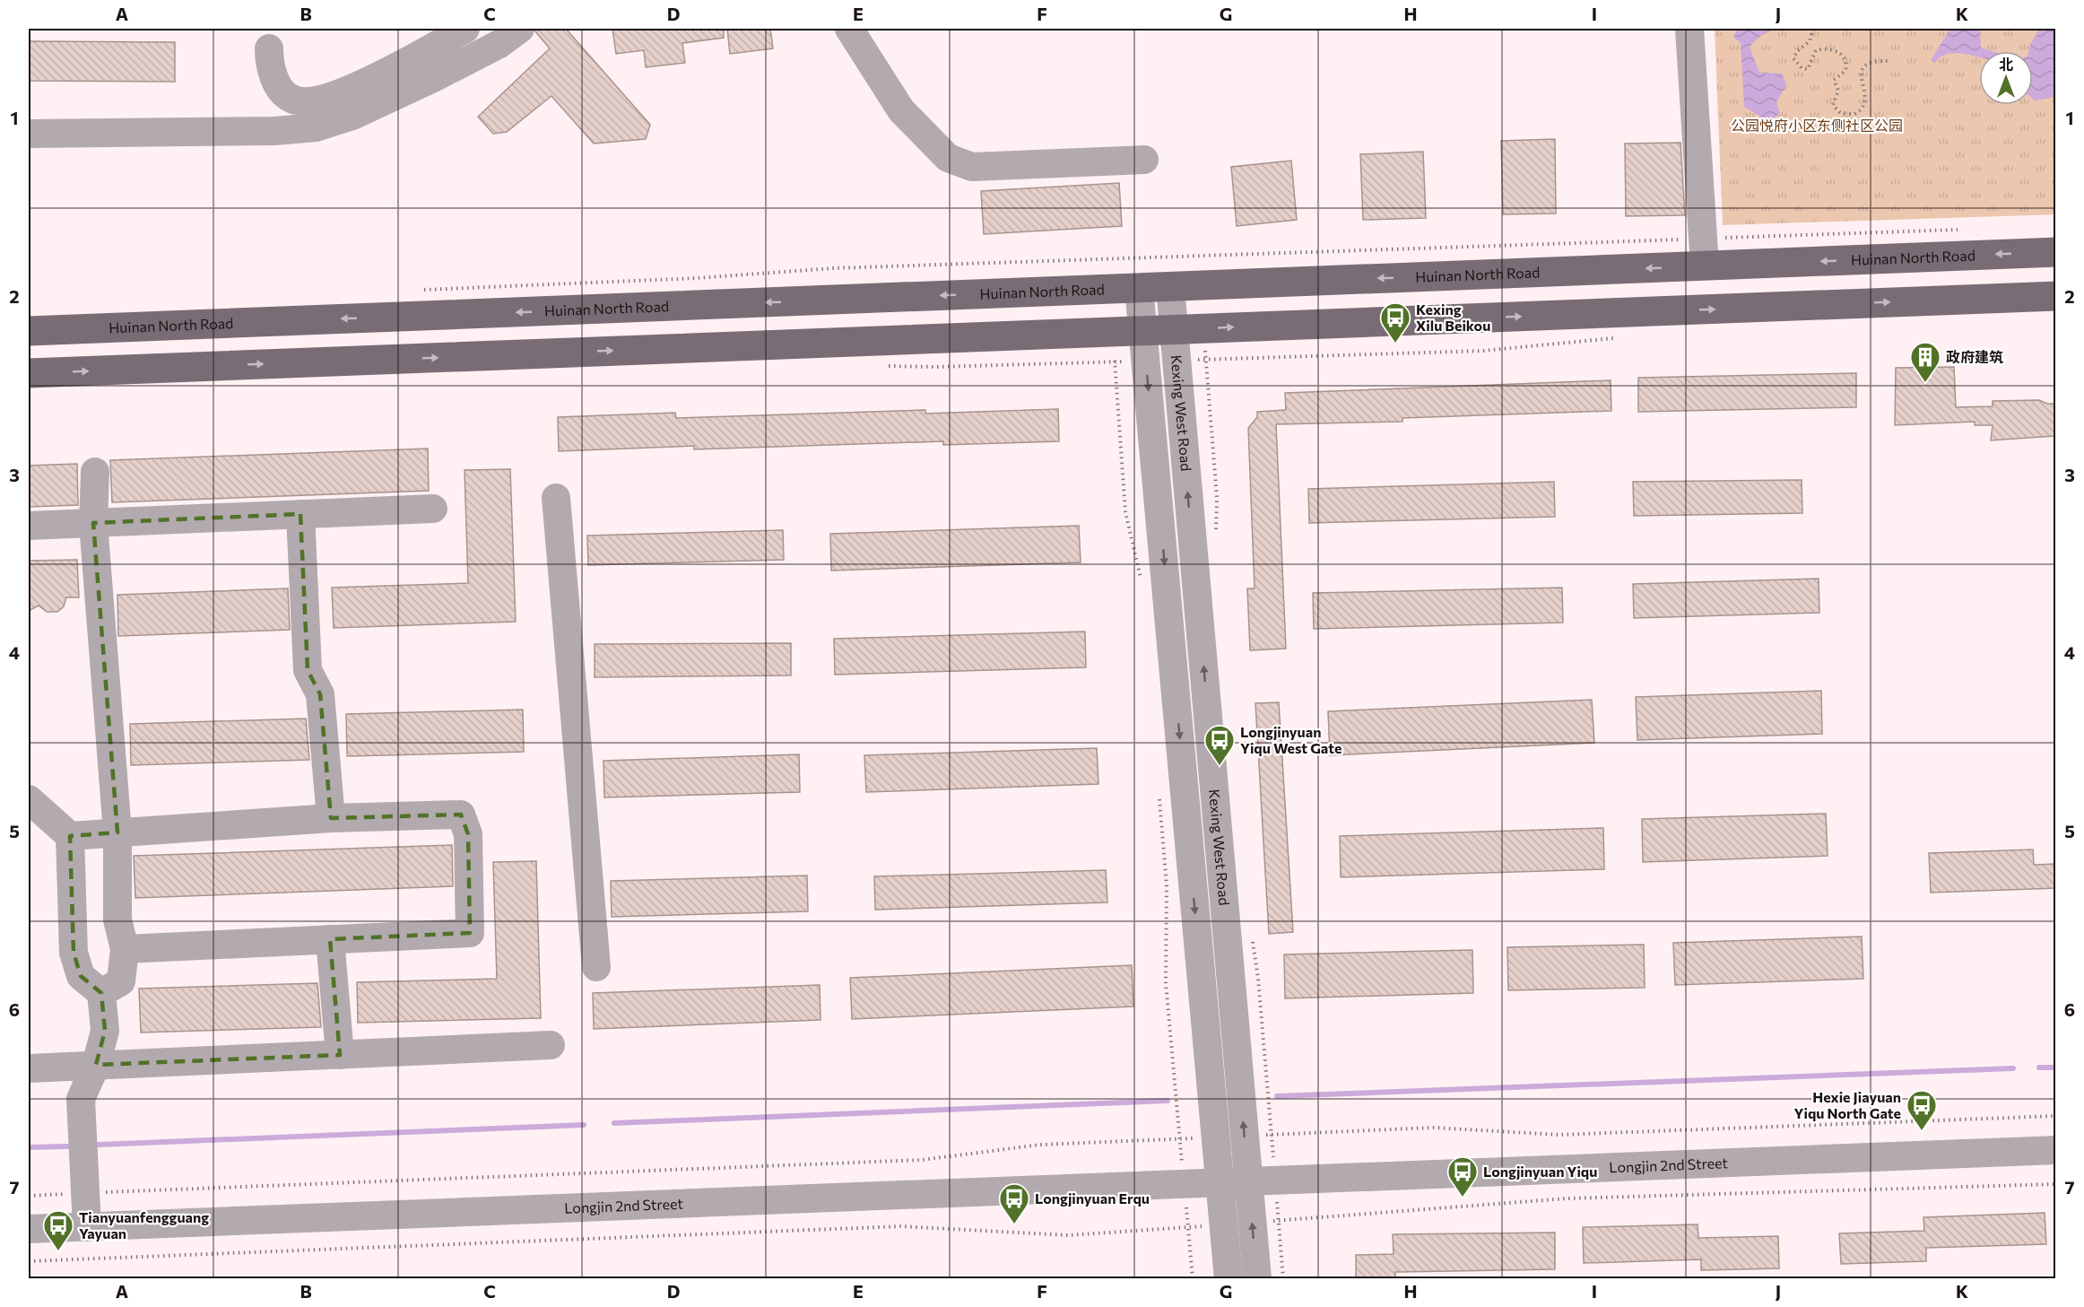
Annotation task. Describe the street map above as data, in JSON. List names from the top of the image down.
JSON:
{
  "streets": {
    "main road": ["Huinan North Road"],
    "street": ["Kexing West Road", "Longjin 2nd Street"]
  },
  "crossings": [
    ["Huinan North Road", "Kexing West Road"],
    ["Kexing West Road", "Longjin 2nd Street"]
  ],
  "parks": ["公园悦府小区东侧社区公园"],
  "places": {
    "bus stop": [
      "Kexing Xilu Beikou",
      "Longjinyuan Yiqu West Gate",
      "Hexie Jiayuan Yiqu North Gate",
      "Longjinyuan Yiqu",
      "Longjinyuan Erqu",
      "Tianyuanfengguang Yayuan"
    ],
    "building": ["政府建筑"]
  },
  "north": "top",
  "grid": {
    "columns": [
      "A",
      "B",
      "C",
      "D",
      "E",
      "F",
      "G",
      "H",
      "I",
      "J",
      "K"
    ],
    "rows": [
      "1",
      "2",
      "3",
      "4",
      "5",
      "6",
      "7"
    ]
  }
}
